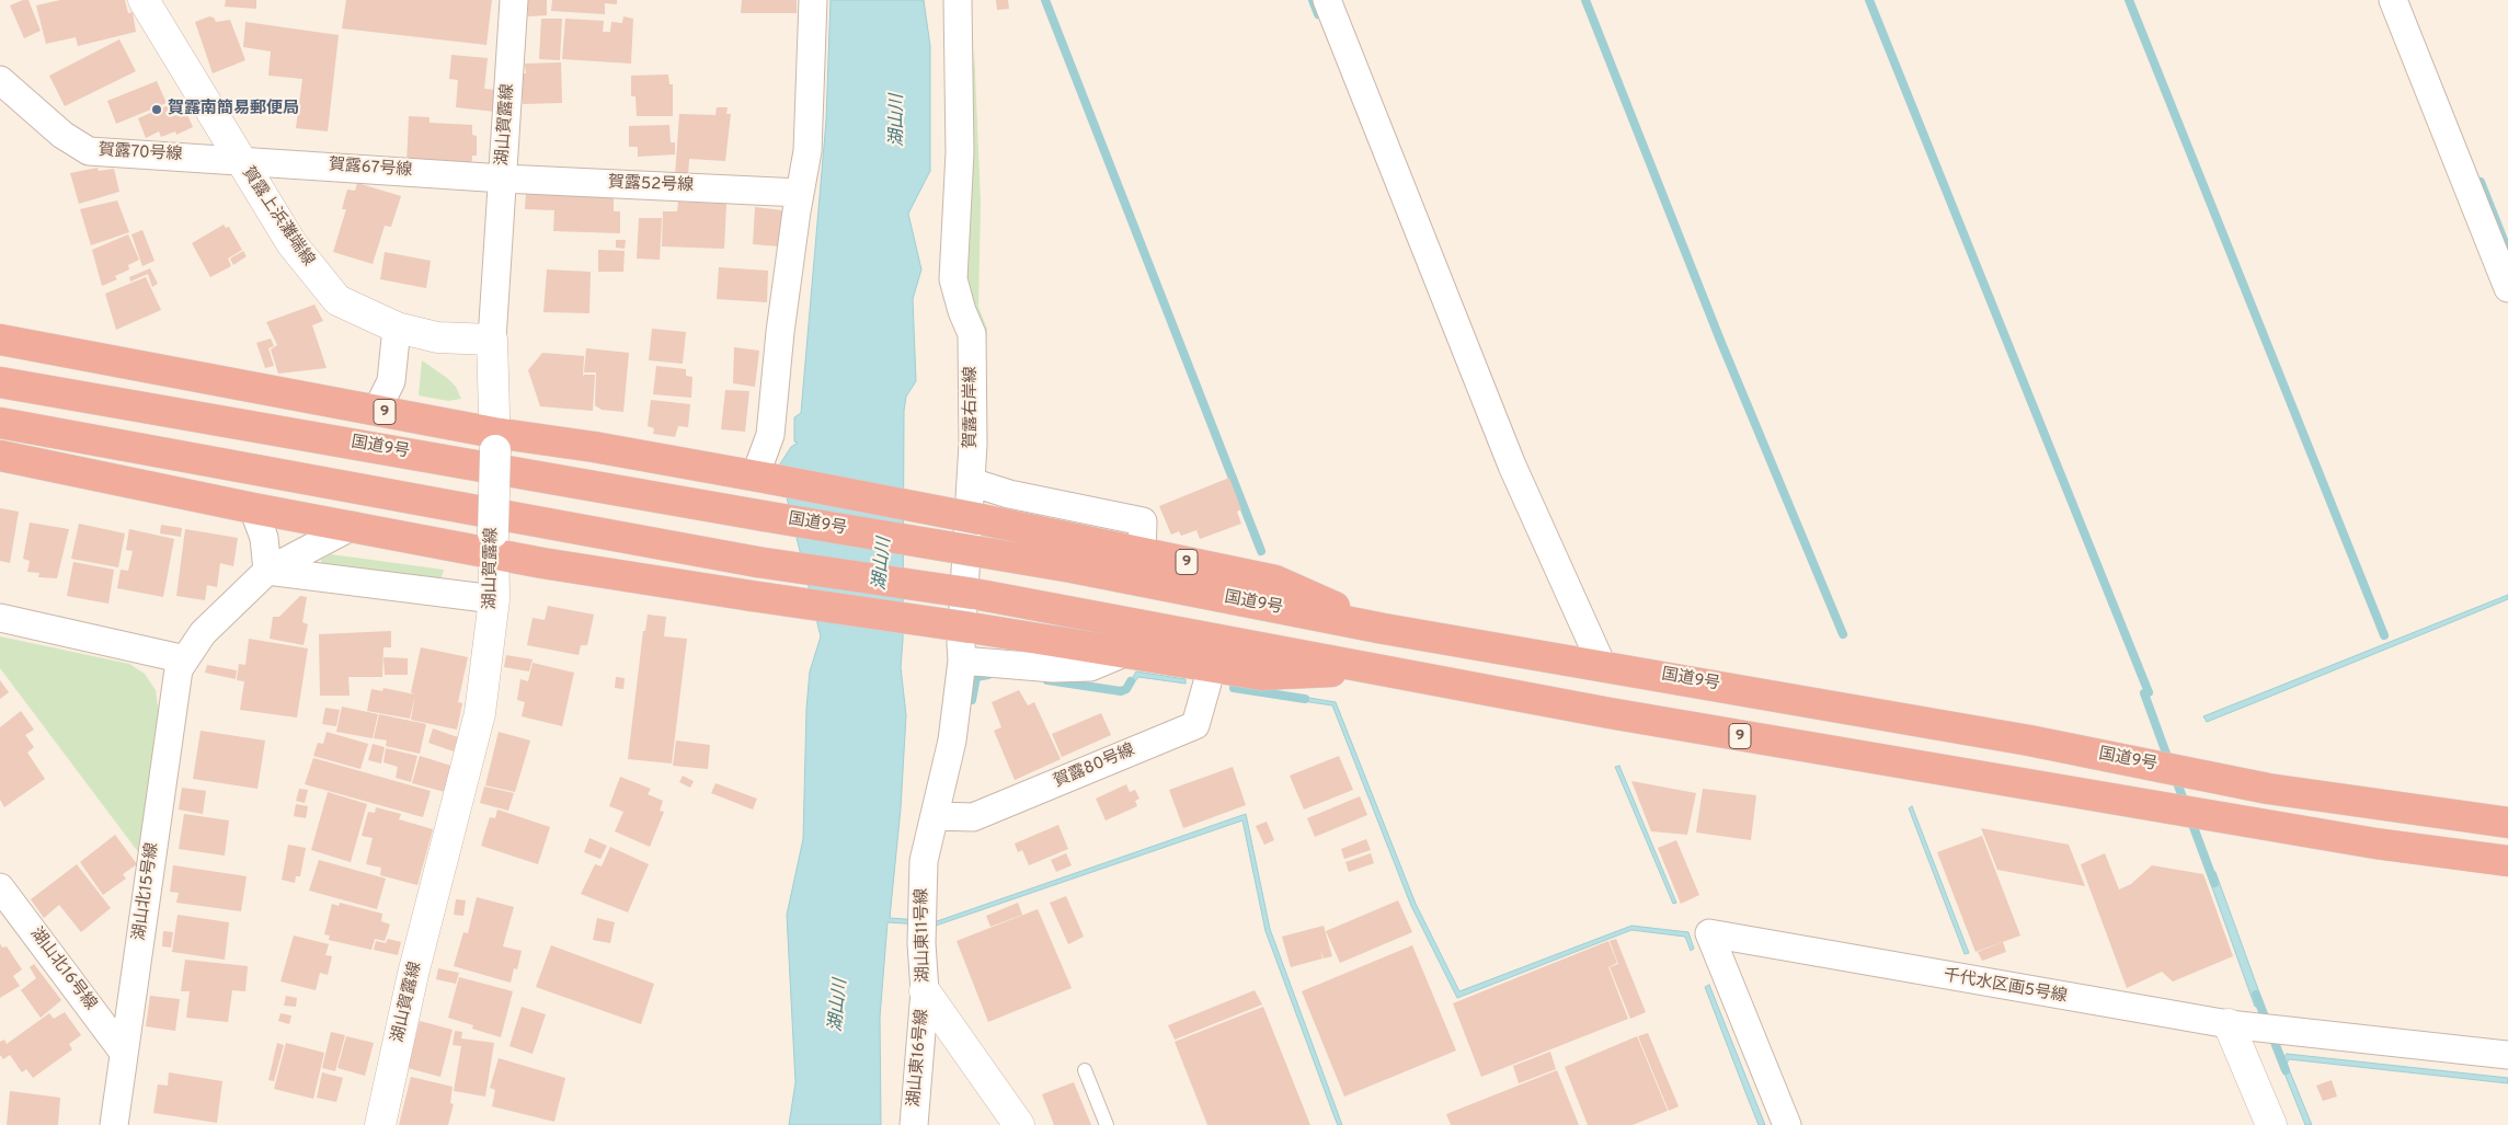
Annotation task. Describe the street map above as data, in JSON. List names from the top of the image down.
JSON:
{
  "streets": {
    "highway": ["9", "国道9号"],
    "street": [
      "湖山賀露線",
      "賀露70号線",
      "賀露67号線",
      "賀露52号線",
      "賀露上浜灘端線",
      "賀露右岸線",
      "賀露80号線",
      "湖山北15号線",
      "湖山東11号線",
      "湖山北16号線",
      "千代水区画5号線",
      "湖山東16号線"
    ]
  },
  "crossings": [
    ["湖山賀露線", "賀露67号線"],
    ["湖山賀露線", "賀露52号線"],
    ["湖山賀露線", "賀露上浜灘端線"],
    ["湖山賀露線", "9"],
    ["賀露70号線", "賀露67号線"],
    ["賀露70号線", "賀露上浜灘端線"],
    ["賀露67号線", "賀露52号線"],
    ["賀露67号線", "賀露上浜灘端線"],
    ["賀露右岸線", "賀露80号線"],
    ["賀露右岸線", "湖山東11号線"],
    ["9", "国道9号"],
    ["9", "賀露80号線"],
    ["9", "湖山北15号線"],
    ["賀露80号線", "湖山東11号線"],
    ["湖山北15号線", "湖山北16号線"],
    ["湖山東11号線", "湖山東16号線"]
  ],
  "water": ["湖山川"],
  "places": ["賀露南簡易郵便局"]
}
